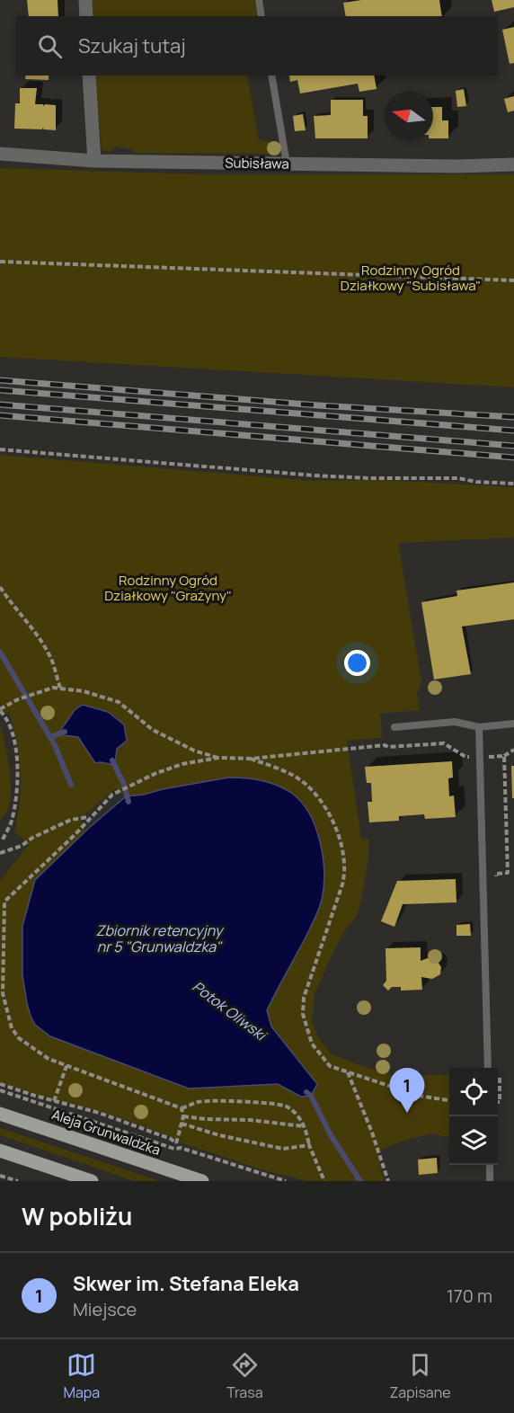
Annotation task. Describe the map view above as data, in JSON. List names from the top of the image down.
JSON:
{
  "streets": {
    "main road": ["Aleja Grunwaldzka"],
    "street": ["Subisława"]
  },
  "water": ["Zbiornik retencyjny nr 5 \"Grunwaldzka\"", "Potok Oliwski"],
  "parks": ["Rodzinny Ogród Działkowy \"Subisława\"", "Rodzinny Ogród Działkowy \"Grażyny\""],
  "north": "left",
  "page": {
    "search": "Szukaj tutaj",
    "pins": "1",
    "heading": "W pobliżu",
    "list": [
      {
        "mark": "1",
        "name": "Skwer im. Stefana Eleka",
        "note": "Miejsce",
        "value": "170 m"
      }
    ],
    "nav": ["Mapa", "Trasa", "Zapisane"]
  }
}
